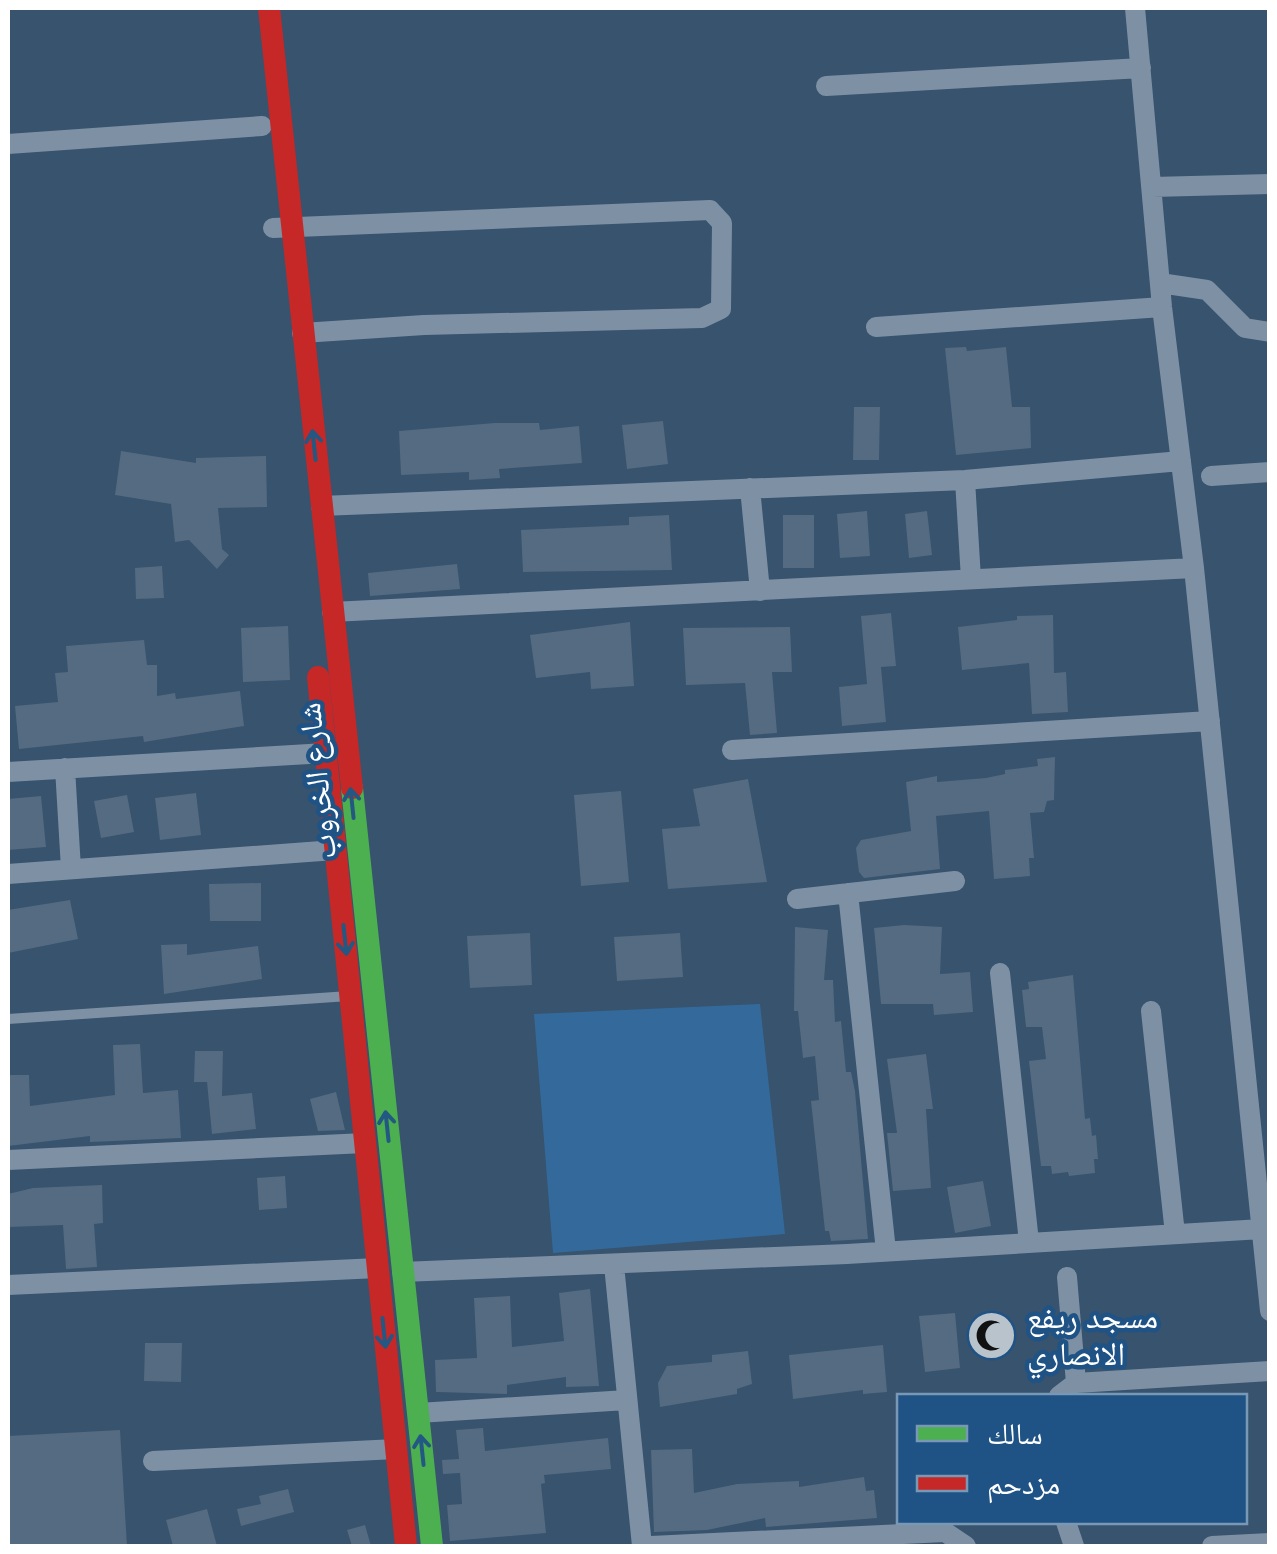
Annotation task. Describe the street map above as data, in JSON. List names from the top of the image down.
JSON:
{
  "streets": {
    "main road": ["شارع الخروب"]
  },
  "places": {
    "mosque": ["مسجد ريفع الانصاري"]
  },
  "legend": ["سالك", "مزدحم"]
}
